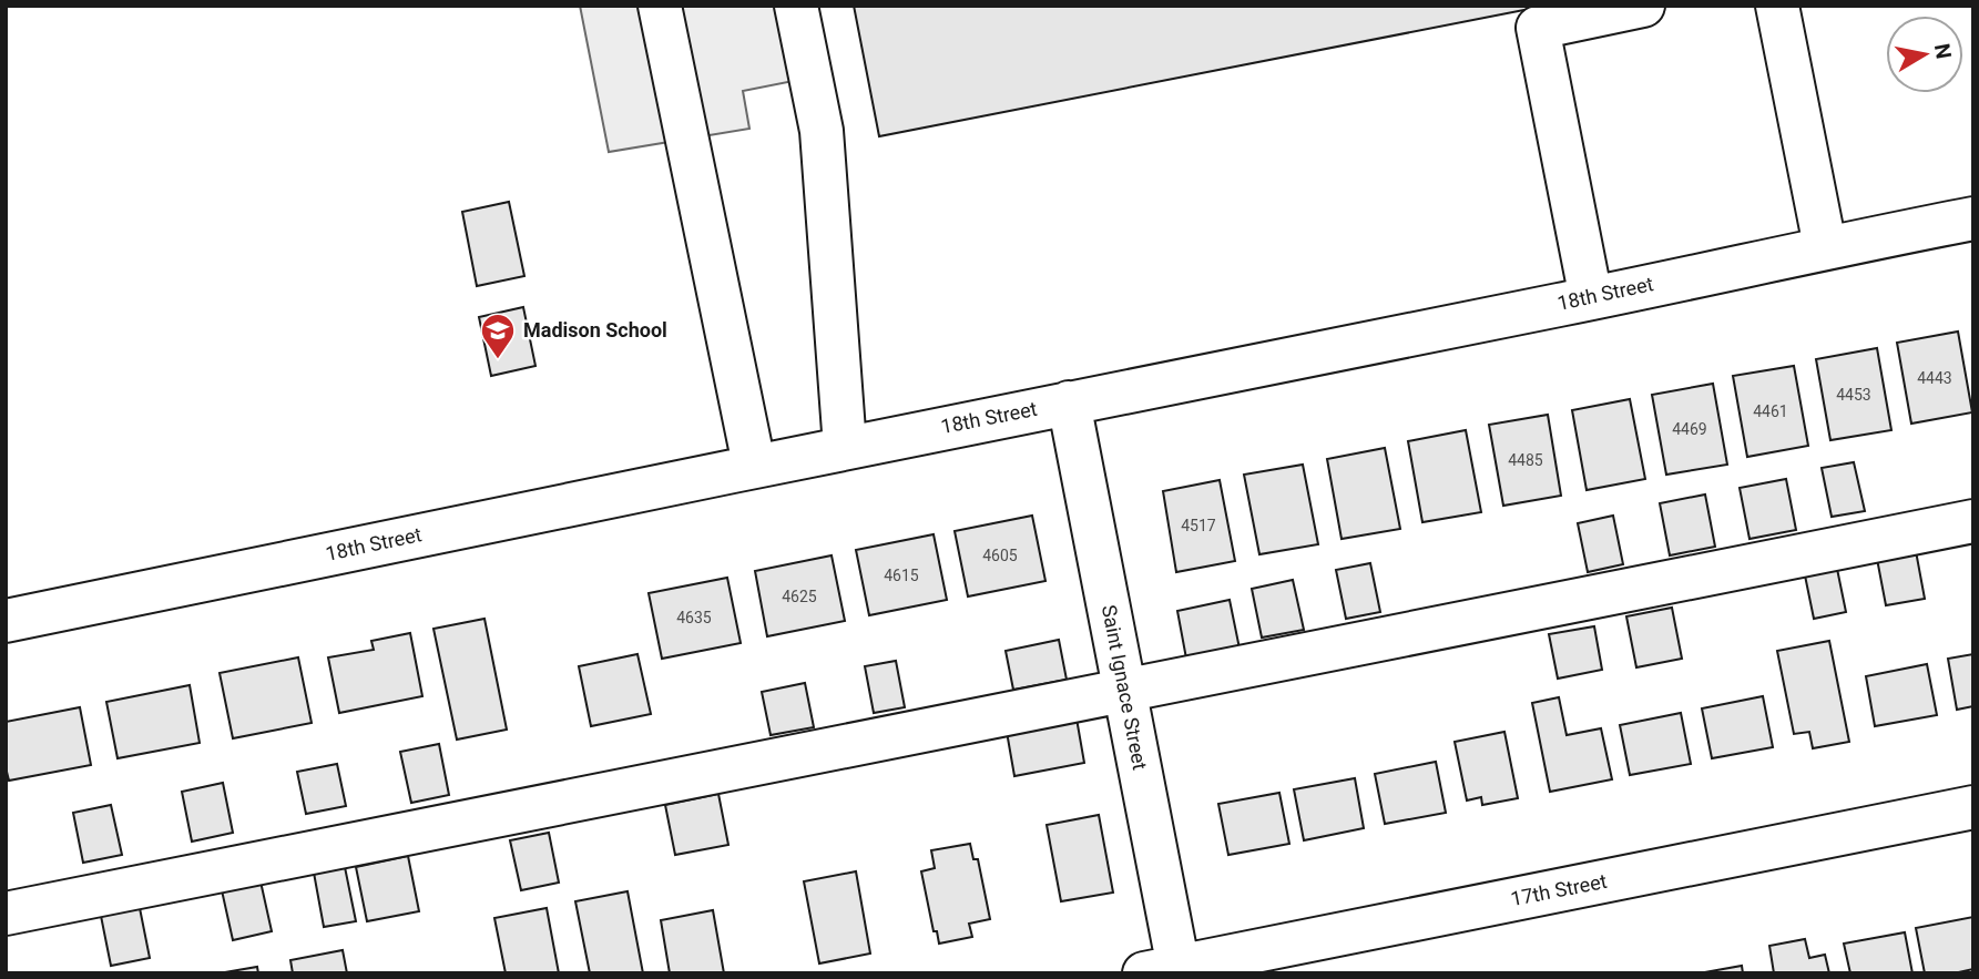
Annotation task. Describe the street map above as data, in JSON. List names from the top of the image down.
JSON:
{
  "streets": {
    "street": ["18th Street", "Saint Ignace Street", "17th Street"]
  },
  "crossings": [
    ["18th Street", "Saint Ignace Street"],
    ["Saint Ignace Street", "17th Street"]
  ],
  "places": {
    "school or university": ["Madison School"]
  },
  "house_numbers": [
    "4443",
    "4453",
    "4461",
    "4469",
    "4485",
    "4517",
    "4605",
    "4615",
    "4625",
    "4635"
  ],
  "north": "right"
}
